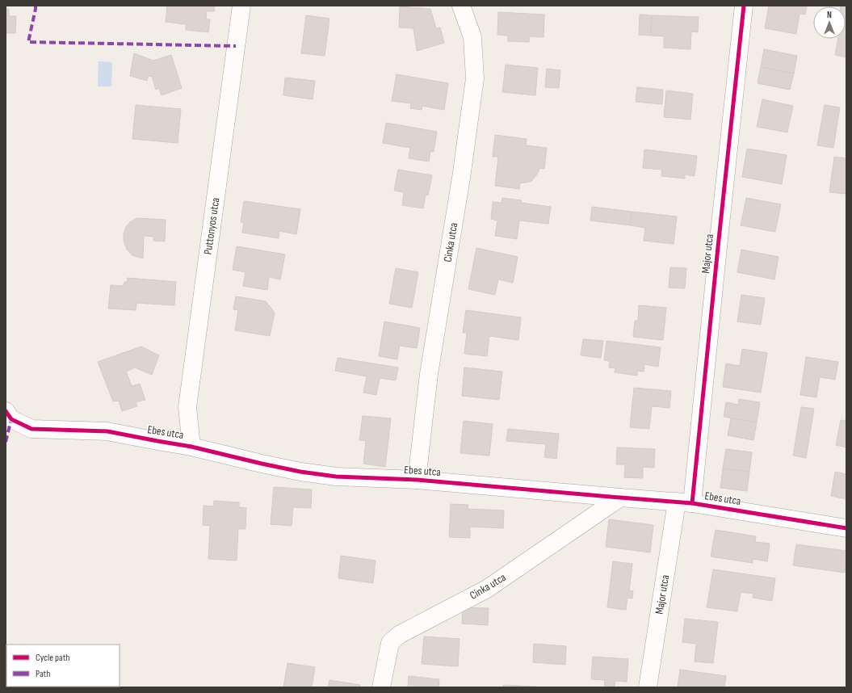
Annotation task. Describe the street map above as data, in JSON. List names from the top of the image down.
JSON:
{
  "streets": {
    "street": [
      "Puttonyos utca",
      "Cinka utca",
      "Major utca",
      "Ebes utca"
    ]
  },
  "crossings": [
    ["Puttonyos utca", "Ebes utca"],
    ["Cinka utca", "Ebes utca"],
    ["Major utca", "Ebes utca"]
  ],
  "legend": ["Cycle path", "Path"],
  "north": "top"
}
